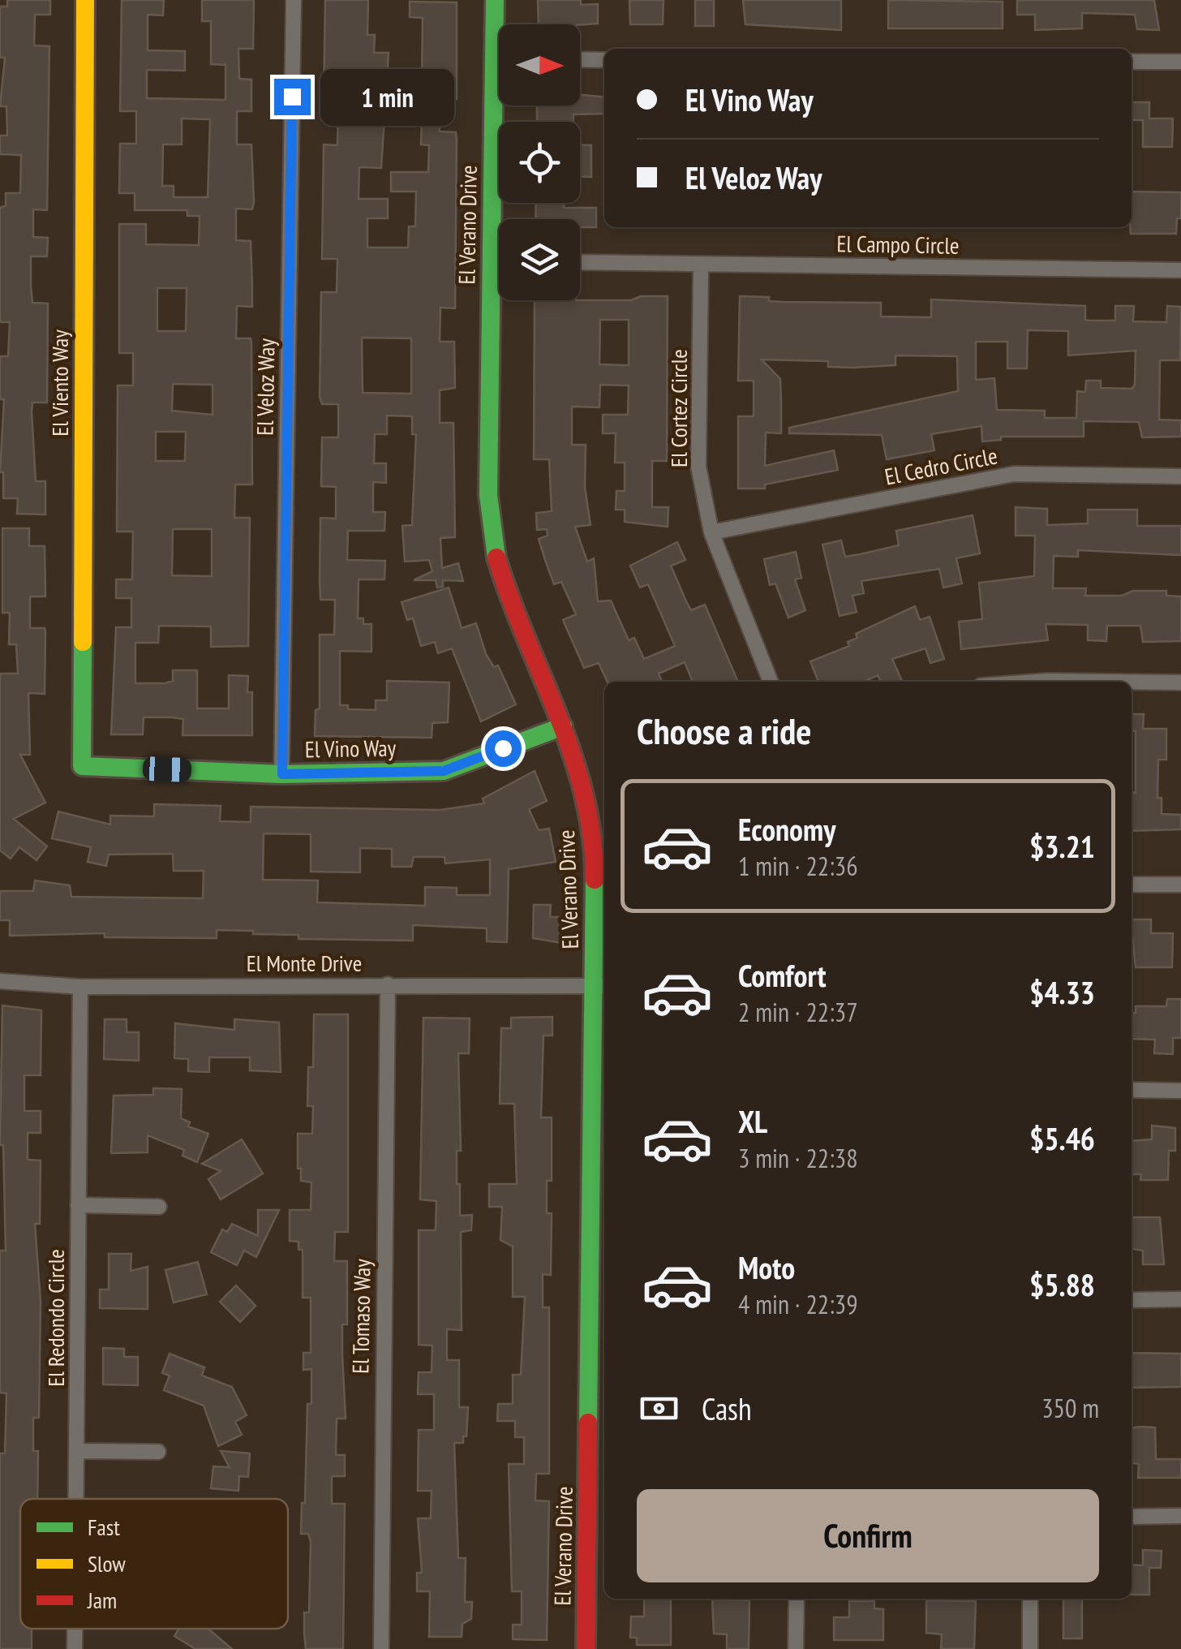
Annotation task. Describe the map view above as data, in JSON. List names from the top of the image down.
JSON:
{
  "streets": {
    "street": [
      "El Verano Drive",
      "El Campo Circle",
      "El Viento Way",
      "El Veloz Way",
      "El Cortez Circle",
      "El Cedro Circle",
      "El Vino Way",
      "El Monte Drive",
      "El Tomaso Way",
      "El Redondo Circle"
    ]
  },
  "crossings": [
    ["El Verano Drive", "El Vino Way"],
    ["El Verano Drive", "El Monte Drive"],
    ["El Campo Circle", "El Cortez Circle"],
    ["El Viento Way", "El Vino Way"],
    ["El Veloz Way", "El Vino Way"],
    ["El Cortez Circle", "El Cedro Circle"],
    ["El Monte Drive", "El Tomaso Way"],
    ["El Monte Drive", "El Redondo Circle"]
  ],
  "legend": ["Fast", "Slow", "Jam"],
  "north": "right",
  "page": {
    "banner": ["El Vino Way", "El Veloz Way"],
    "bubble": "1 min",
    "heading": "Choose a ride",
    "list": [
      {
        "name": "Economy",
        "note": "1 min · 22:36",
        "value": "$3.21"
      },
      {
        "name": "Comfort",
        "note": "2 min · 22:37",
        "value": "$4.33"
      },
      {
        "name": "XL",
        "note": "3 min · 22:38",
        "value": "$5.46"
      },
      {
        "name": "Moto",
        "note": "4 min · 22:39",
        "value": "$5.88"
      }
    ],
    "pay": ["Cash", "350 m"],
    "buttons": "Confirm"
  }
}
